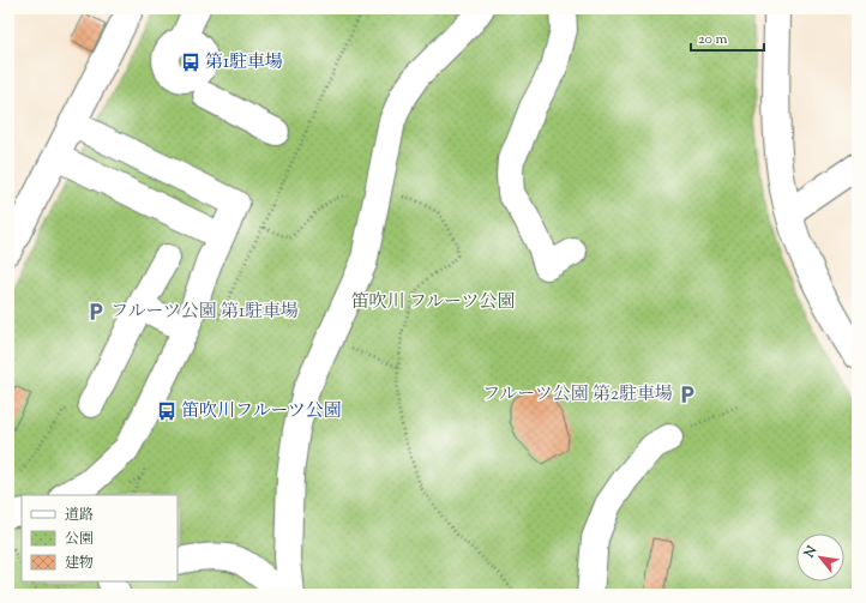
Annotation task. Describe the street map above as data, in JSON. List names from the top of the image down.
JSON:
{
  "parks": ["笛吹川 フルーツ公園"],
  "places": {
    "bus stop": ["第1駐車場", "笛吹川フルーツ公園"],
    "parking": ["フルーツ公園 第1駐車場", "フルーツ公園 第2駐車場"]
  },
  "legend": ["道路", "公園", "建物"],
  "scale_bar": "20 m",
  "north": "top left"
}
